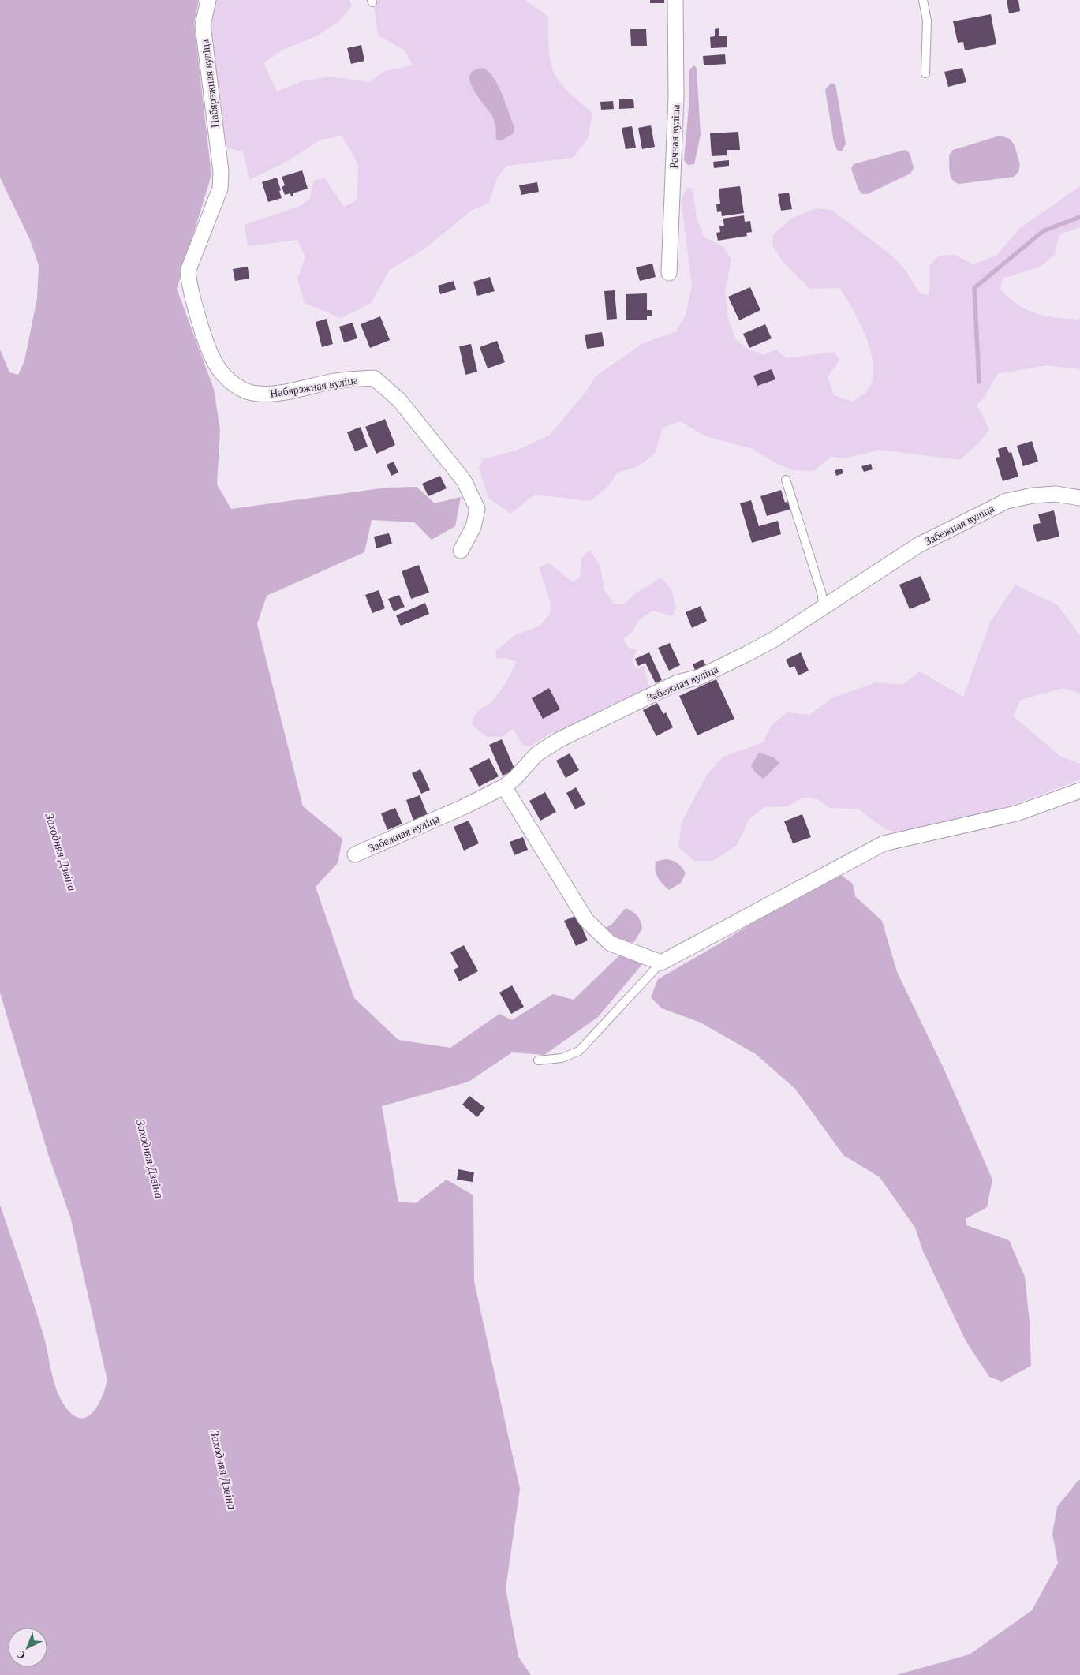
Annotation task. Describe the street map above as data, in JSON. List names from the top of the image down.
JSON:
{
  "streets": {
    "street": ["Набярэжная вуліца", "Рачная вуліца", "Забежная вуліца"]
  },
  "water": ["Заходняя Дзвіна"],
  "north": "bottom left"
}
